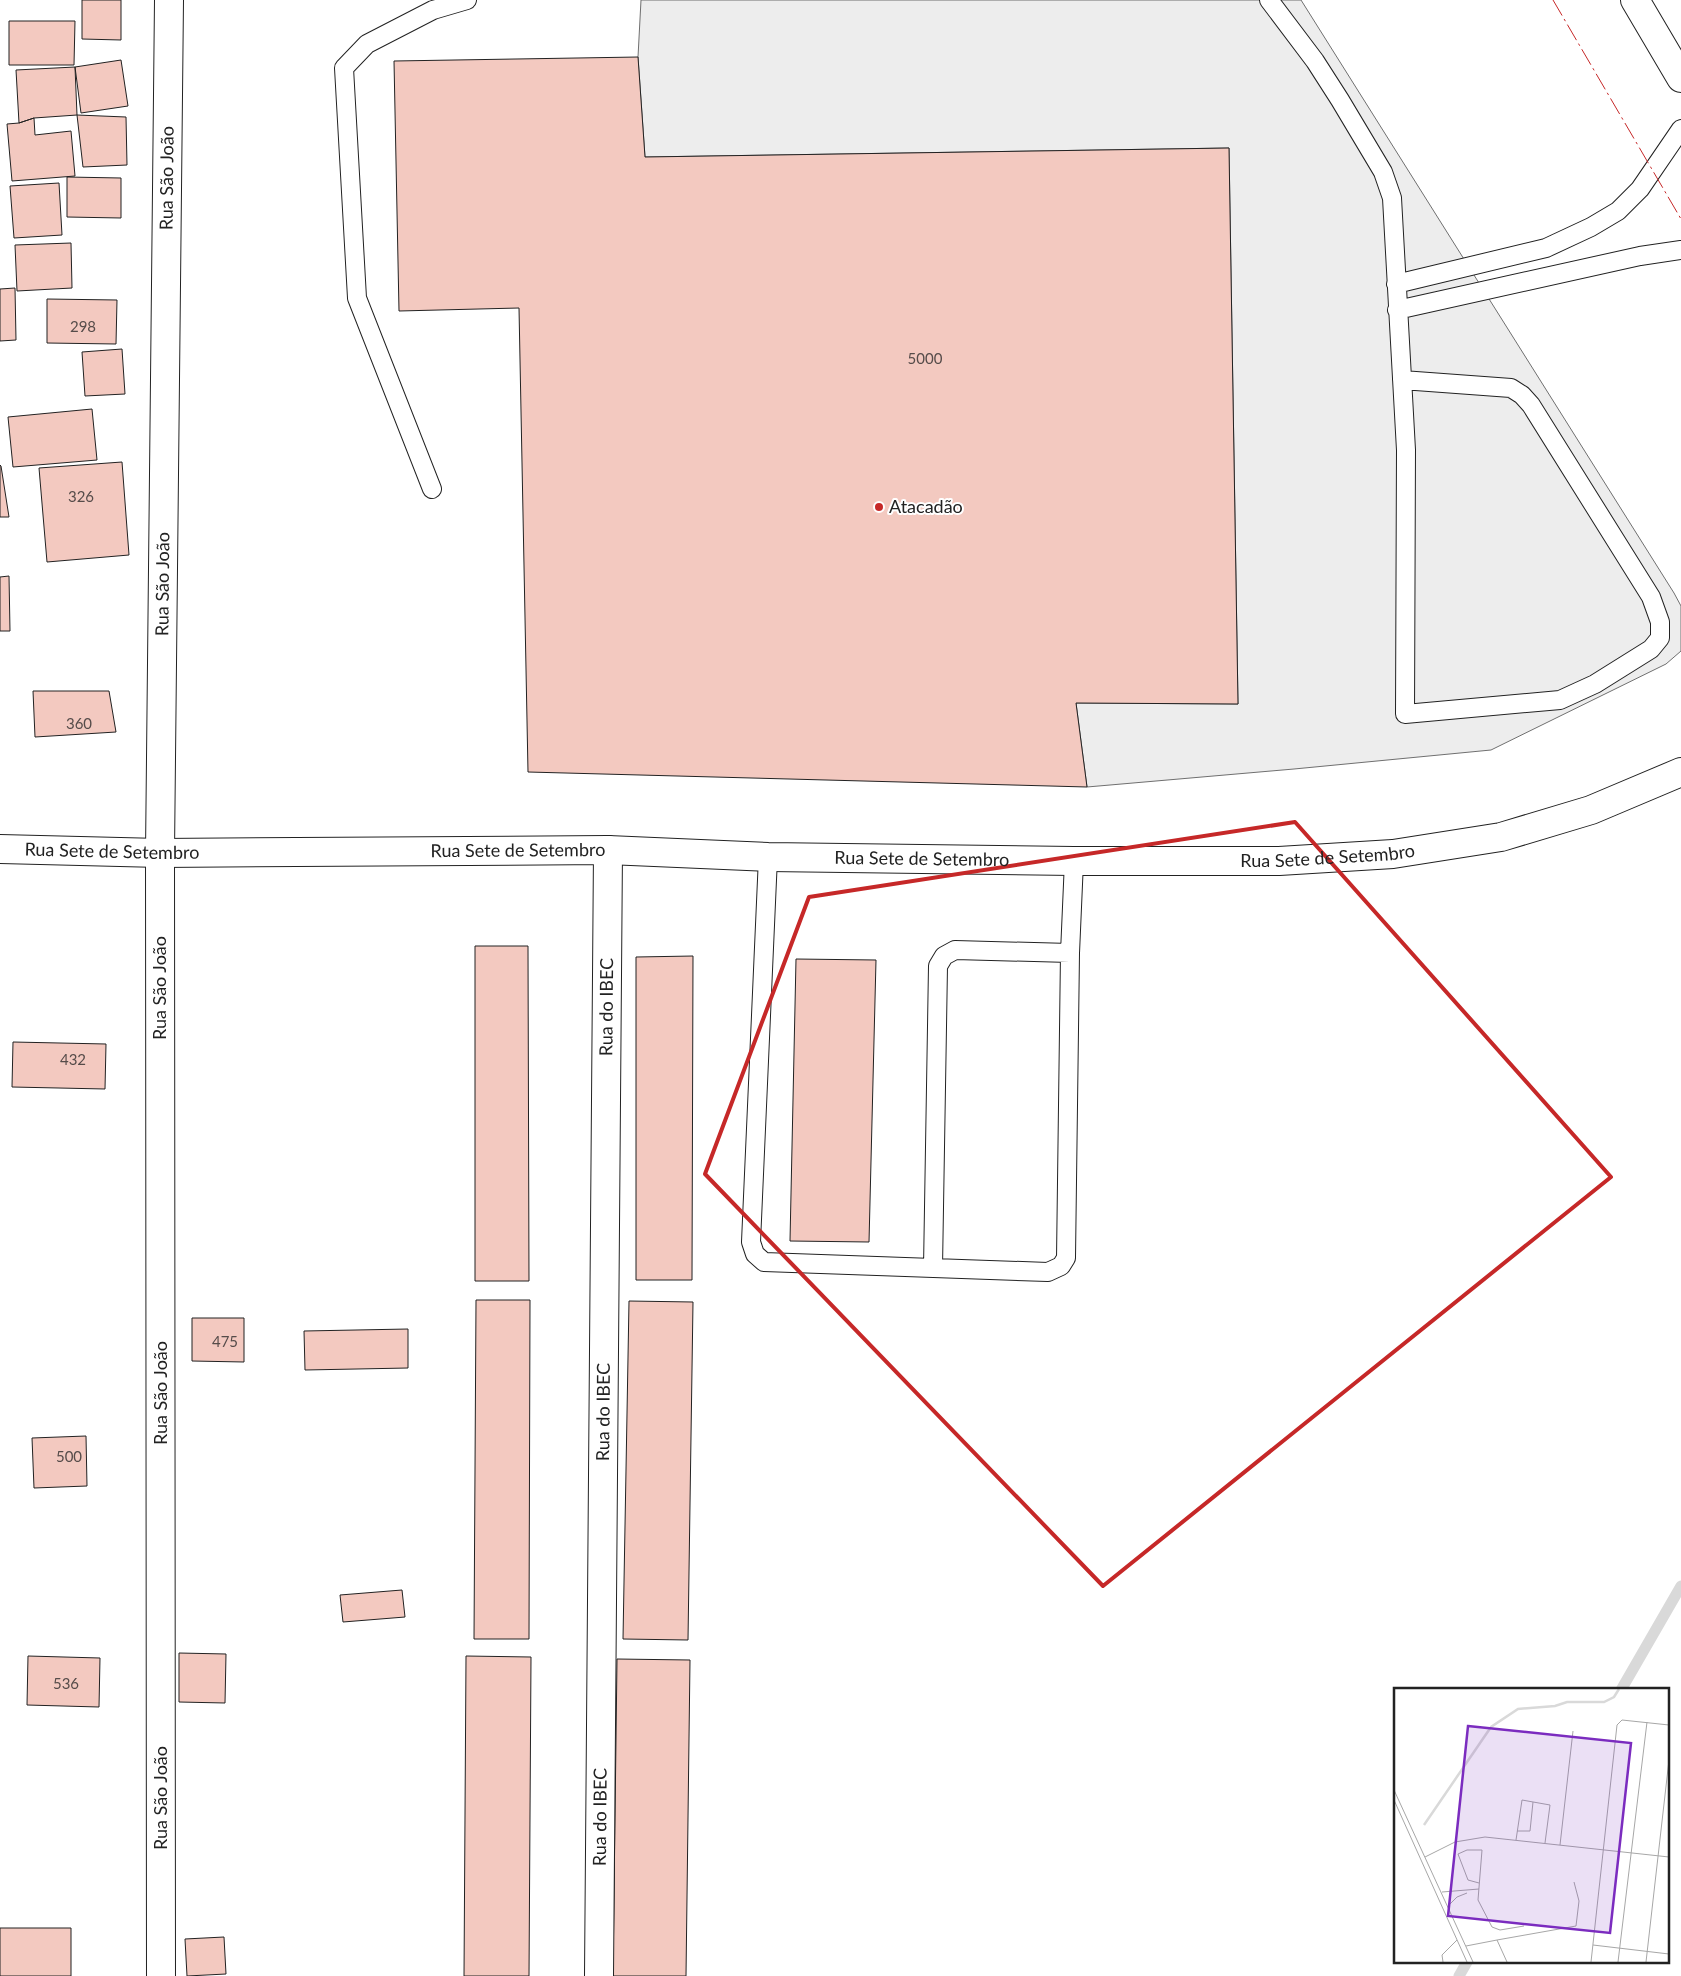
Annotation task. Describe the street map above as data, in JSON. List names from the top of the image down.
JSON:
{
  "streets": {
    "street": ["Rua São João", "Rua Sete de Setembro", "Rua do IBEC"]
  },
  "crossings": [
    ["Rua São João", "Rua Sete de Setembro"],
    ["Rua Sete de Setembro", "Rua do IBEC"]
  ],
  "places": ["Atacadão"],
  "house_numbers": [
    "298",
    "5000",
    "326",
    "360",
    "432",
    "475",
    "500",
    "536"
  ]
}
